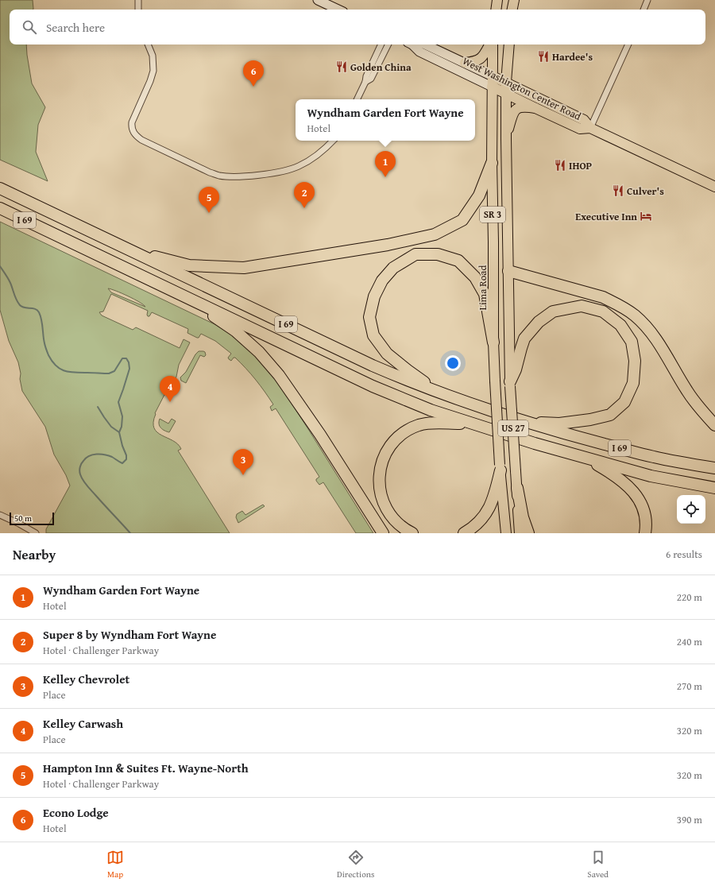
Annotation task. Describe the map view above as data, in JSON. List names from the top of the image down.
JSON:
{
  "streets": {
    "highway": ["I 69"],
    "main road": [
      "West Washington Center Road",
      "SR 3",
      "Lima Road",
      "US 27"
    ]
  },
  "crossings": [
    ["West Washington Center Road", "SR 3"],
    ["West Washington Center Road", "Lima Road"],
    ["SR 3", "US 27"]
  ],
  "places": {
    "restaurant": [
      "Hardee's",
      "Golden China",
      "IHOP",
      "Culver's"
    ],
    "hotel": ["Executive Inn"]
  },
  "scale_bar": "50 m",
  "page": {
    "search": "Search here",
    "pins": [
      "6",
      "1",
      "2",
      "5",
      "4",
      "3"
    ],
    "popup": ["Wyndham Garden Fort Wayne", "Hotel"],
    "scale": "50 m",
    "heading": ["Nearby", "6 results"],
    "list": [
      {
        "mark": "1",
        "name": "Wyndham Garden Fort Wayne",
        "note": "Hotel",
        "value": "220 m"
      },
      {
        "mark": "2",
        "name": "Super 8 by Wyndham Fort Wayne",
        "note": "Hotel · Challenger Parkway",
        "value": "240 m"
      },
      {
        "mark": "3",
        "name": "Kelley Chevrolet",
        "note": "Place",
        "value": "270 m"
      },
      {
        "mark": "4",
        "name": "Kelley Carwash",
        "note": "Place",
        "value": "320 m"
      },
      {
        "mark": "5",
        "name": "Hampton Inn & Suites Ft. Wayne-North",
        "note": "Hotel · Challenger Parkway",
        "value": "320 m"
      },
      {
        "mark": "6",
        "name": "Econo Lodge",
        "note": "Hotel",
        "value": "390 m"
      }
    ],
    "nav": ["Map", "Directions", "Saved"]
  }
}
